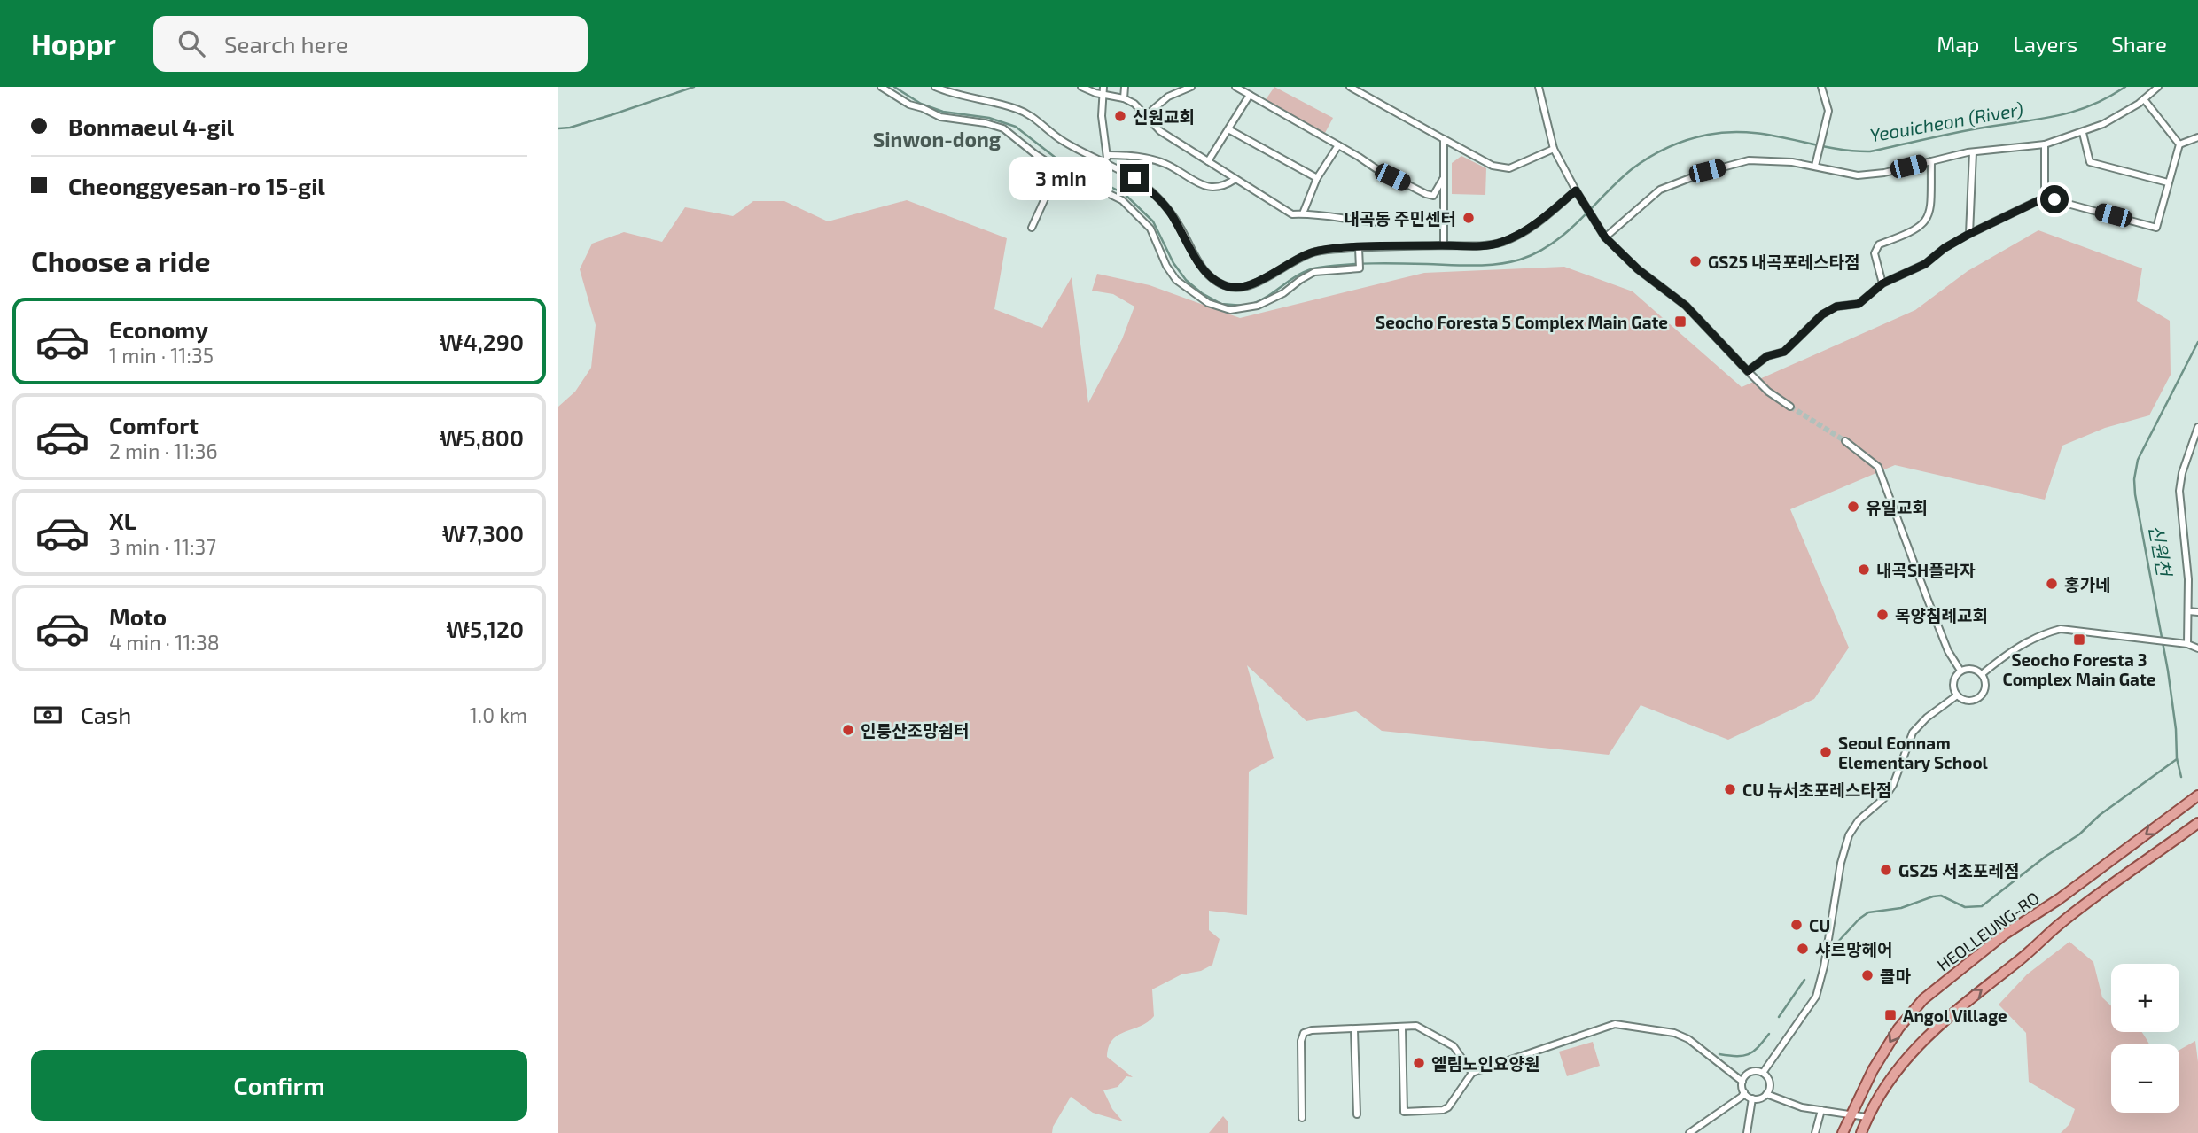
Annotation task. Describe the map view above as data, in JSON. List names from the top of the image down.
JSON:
{
  "streets": {
    "main road": ["HEOLLEUNG-RO"]
  },
  "districts": ["Sinwon-dong"],
  "water": ["Yeouicheon (River)", "신원천"],
  "places": {
    "other": [
      "신원교회",
      "내곡동 주민센터",
      "GS25 내곡포레스타점",
      "유일교회",
      "내곡SH플라자",
      "홍가네",
      "목양침례교회",
      "인릉산조망쉼터",
      "Seoul Eonnam Elementary School",
      "CU 뉴서초포레스타점",
      "GS25 서초포레점",
      "CU",
      "샤르망헤어",
      "콜마",
      "엘림노인요양원"
    ],
    "transit": ["Seocho Foresta 5 Complex Main Gate", "Seocho Foresta 3 Complex Main Gate", "Angol Village"]
  },
  "page": {
    "header": "Hoppr",
    "search": "Search here",
    "nav": ["Map", "Layers", "Share"],
    "banner": ["Bonmaeul 4-gil", "Cheonggyesan-ro 15-gil"],
    "bubble": "3 min",
    "heading": "Choose a ride",
    "list": [
      {
        "name": "Economy",
        "note": "1 min · 11:35",
        "value": "₩4,290"
      },
      {
        "name": "Comfort",
        "note": "2 min · 11:36",
        "value": "₩5,800"
      },
      {
        "name": "XL",
        "note": "3 min · 11:37",
        "value": "₩7,300"
      },
      {
        "name": "Moto",
        "note": "4 min · 11:38",
        "value": "₩5,120"
      }
    ],
    "pay": ["Cash", "1.0 km"],
    "map_buttons": ["+", "−"],
    "buttons": "Confirm"
  }
}
